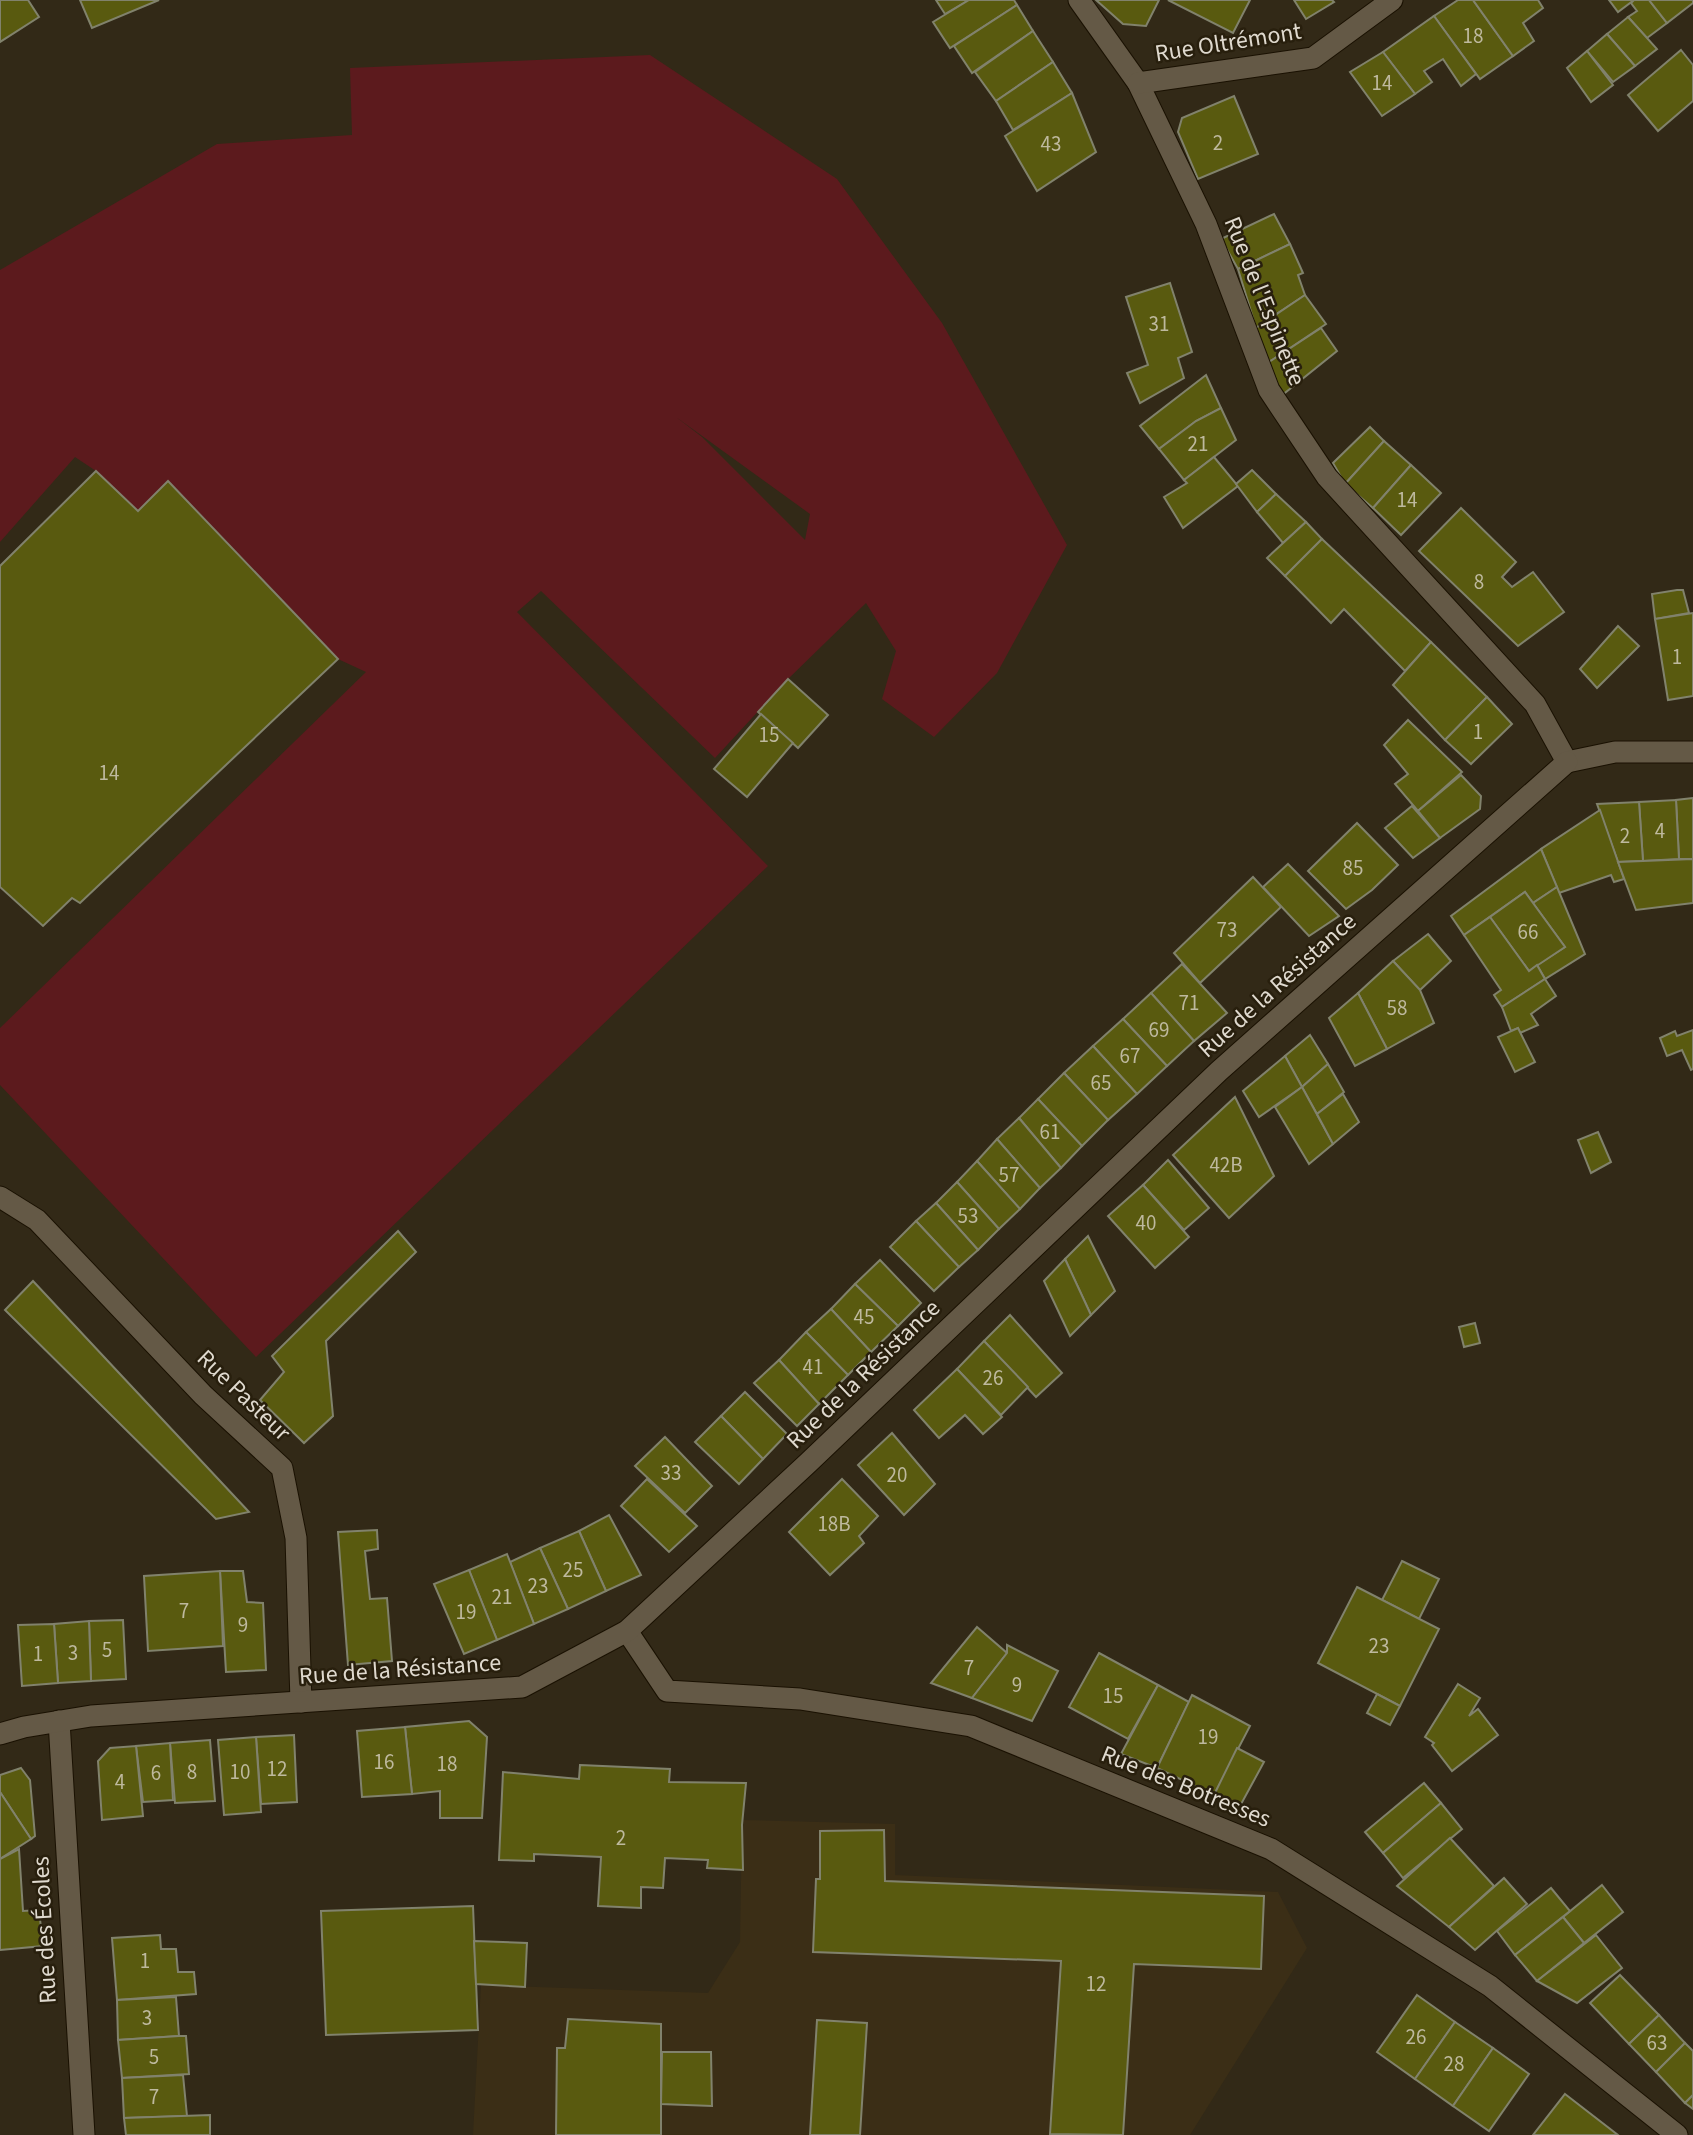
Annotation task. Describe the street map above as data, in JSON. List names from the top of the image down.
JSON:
{
  "streets": {
    "street": [
      "Rue Oltrémont",
      "Rue de l'Espinette",
      "Rue de la Résistance",
      "Rue Pasteur",
      "Rue des Botresses",
      "Rue des Écoles"
    ]
  },
  "crossings": [
    ["Rue Oltrémont", "Rue de l'Espinette"],
    ["Rue de l'Espinette", "Rue de la Résistance"],
    ["Rue de la Résistance", "Rue Pasteur"],
    ["Rue de la Résistance", "Rue des Botresses"],
    ["Rue de la Résistance", "Rue des Écoles"]
  ],
  "house_numbers": [
    "18",
    "14",
    "2",
    "43",
    "31",
    "21",
    "14",
    "8",
    "1",
    "1",
    "15",
    "14",
    "4",
    "2",
    "85",
    "73",
    "66",
    "71",
    "58",
    "69",
    "67",
    "65",
    "61",
    "42B",
    "57",
    "53",
    "40",
    "45",
    "41",
    "26",
    "33",
    "20",
    "18B",
    "25",
    "23",
    "21",
    "7",
    "19",
    "9",
    "23",
    "5",
    "3",
    "1",
    "7",
    "9",
    "15",
    "19",
    "16",
    "18",
    "12",
    "8",
    "10",
    "6",
    "4",
    "2",
    "1",
    "12",
    "3",
    "26",
    "63",
    "5",
    "28",
    "7"
  ]
}
